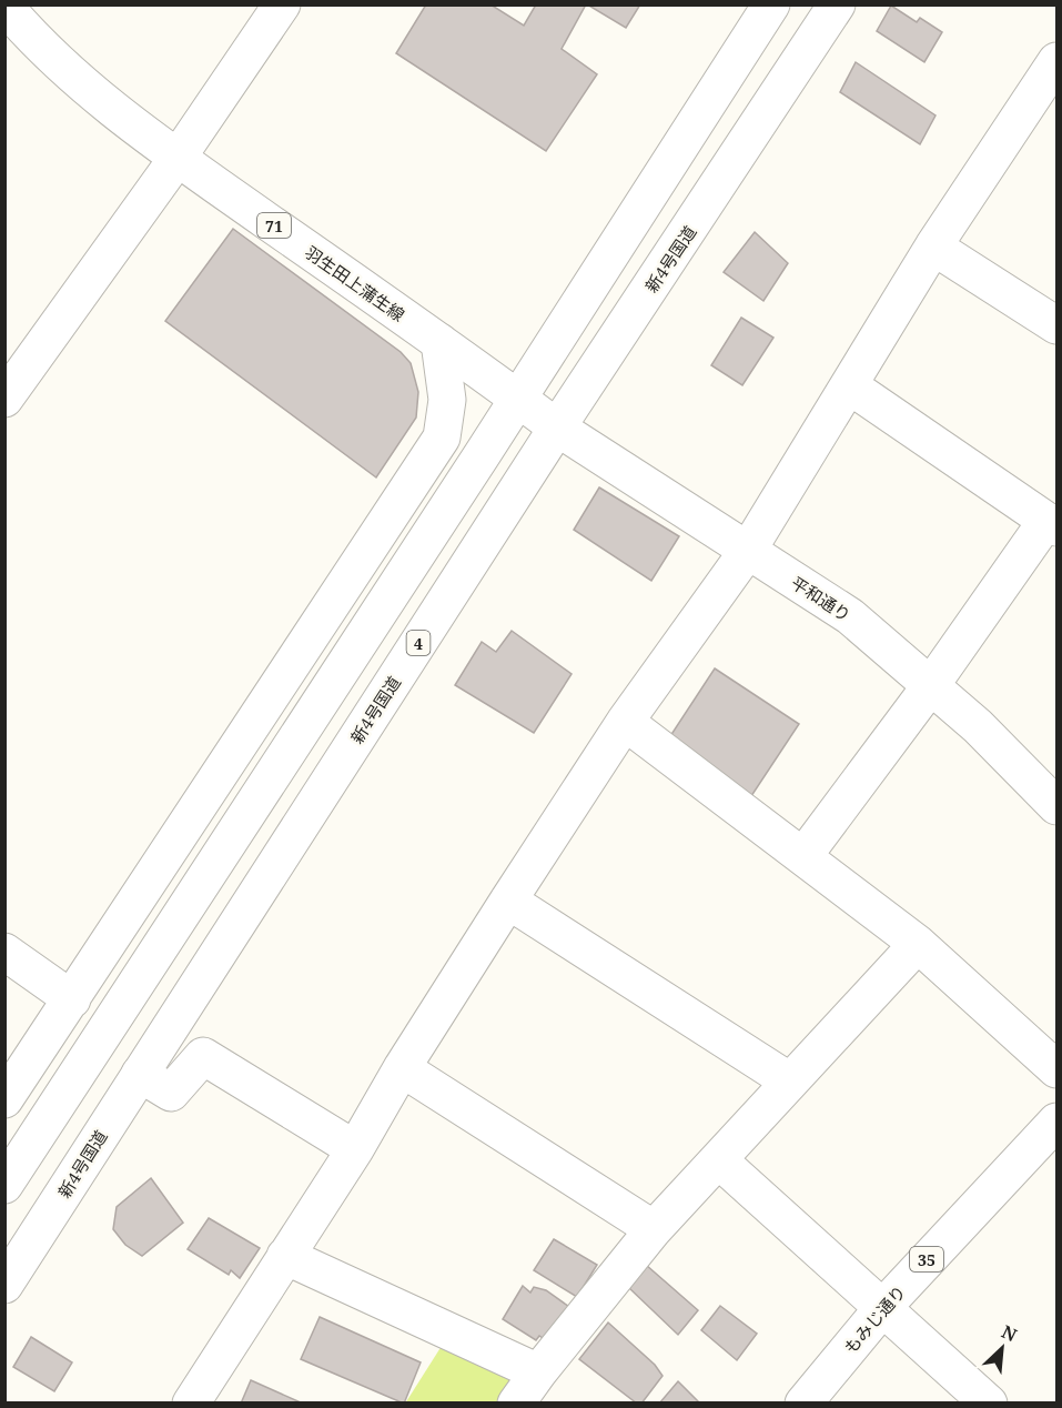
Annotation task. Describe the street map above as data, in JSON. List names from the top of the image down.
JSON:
{
  "streets": {
    "main road": [
      "71",
      "新4号国道",
      "羽生田上蒲生線",
      "平和通り",
      "4",
      "35",
      "もみじ通り"
    ]
  },
  "crossings": [
    ["新4号国道", "羽生田上蒲生線"],
    ["新4号国道", "平和通り"],
    ["羽生田上蒲生線", "平和通り"]
  ],
  "north": "top right"
}
